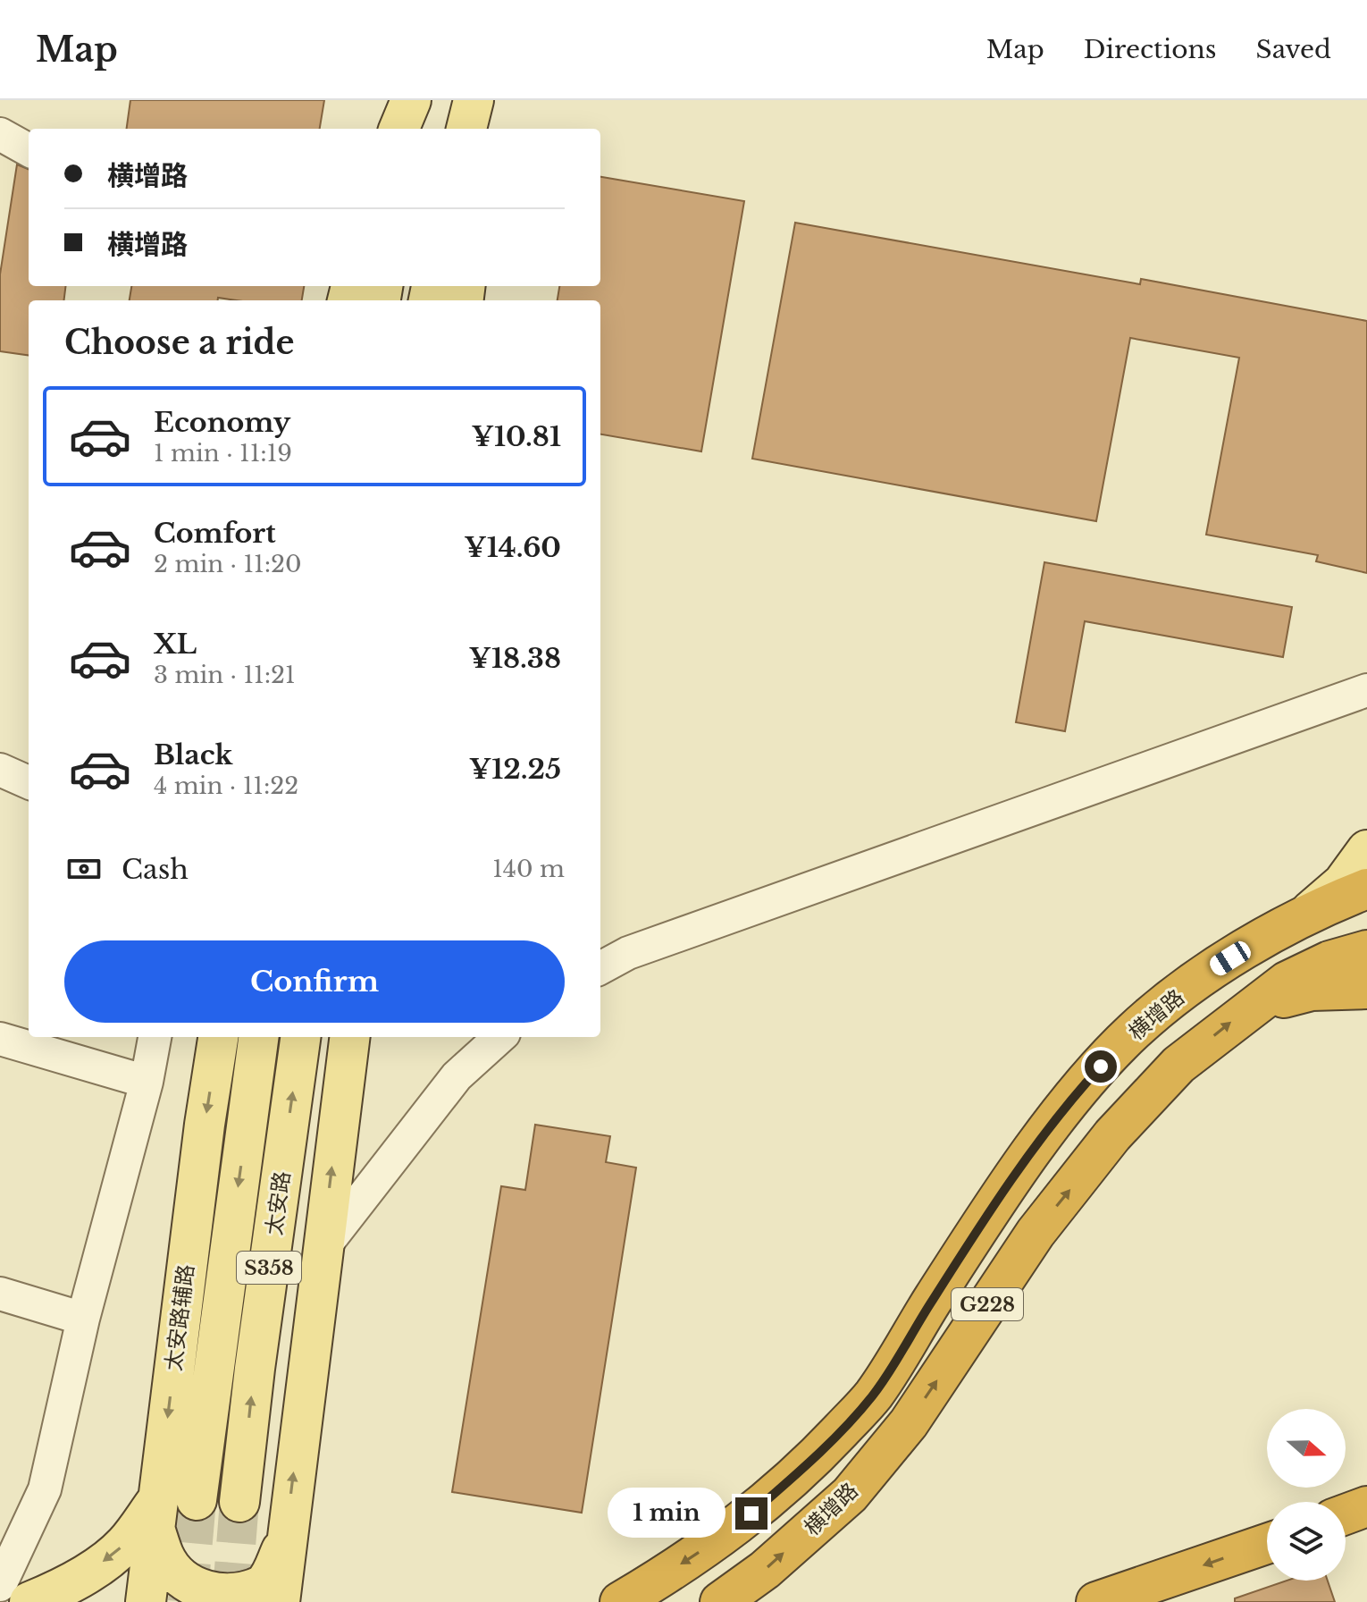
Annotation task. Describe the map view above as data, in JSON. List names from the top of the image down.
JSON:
{
  "streets": {
    "highway": ["横增路", "G228"],
    "main road": ["太安路", "S358", "太安路辅路"]
  },
  "north": "right",
  "page": {
    "header": "Map",
    "nav": ["Map", "Directions", "Saved"],
    "banner": ["横增路", "横增路"],
    "heading": "Choose a ride",
    "list": [
      {
        "name": "Economy",
        "note": "1 min · 11:19",
        "value": "¥10.81"
      },
      {
        "name": "Comfort",
        "note": "2 min · 11:20",
        "value": "¥14.60"
      },
      {
        "name": "XL",
        "note": "3 min · 11:21",
        "value": "¥18.38"
      },
      {
        "name": "Black",
        "note": "4 min · 11:22",
        "value": "¥12.25"
      }
    ],
    "pay": ["Cash", "140 m"],
    "buttons": "Confirm",
    "bubble": "1 min"
  }
}
